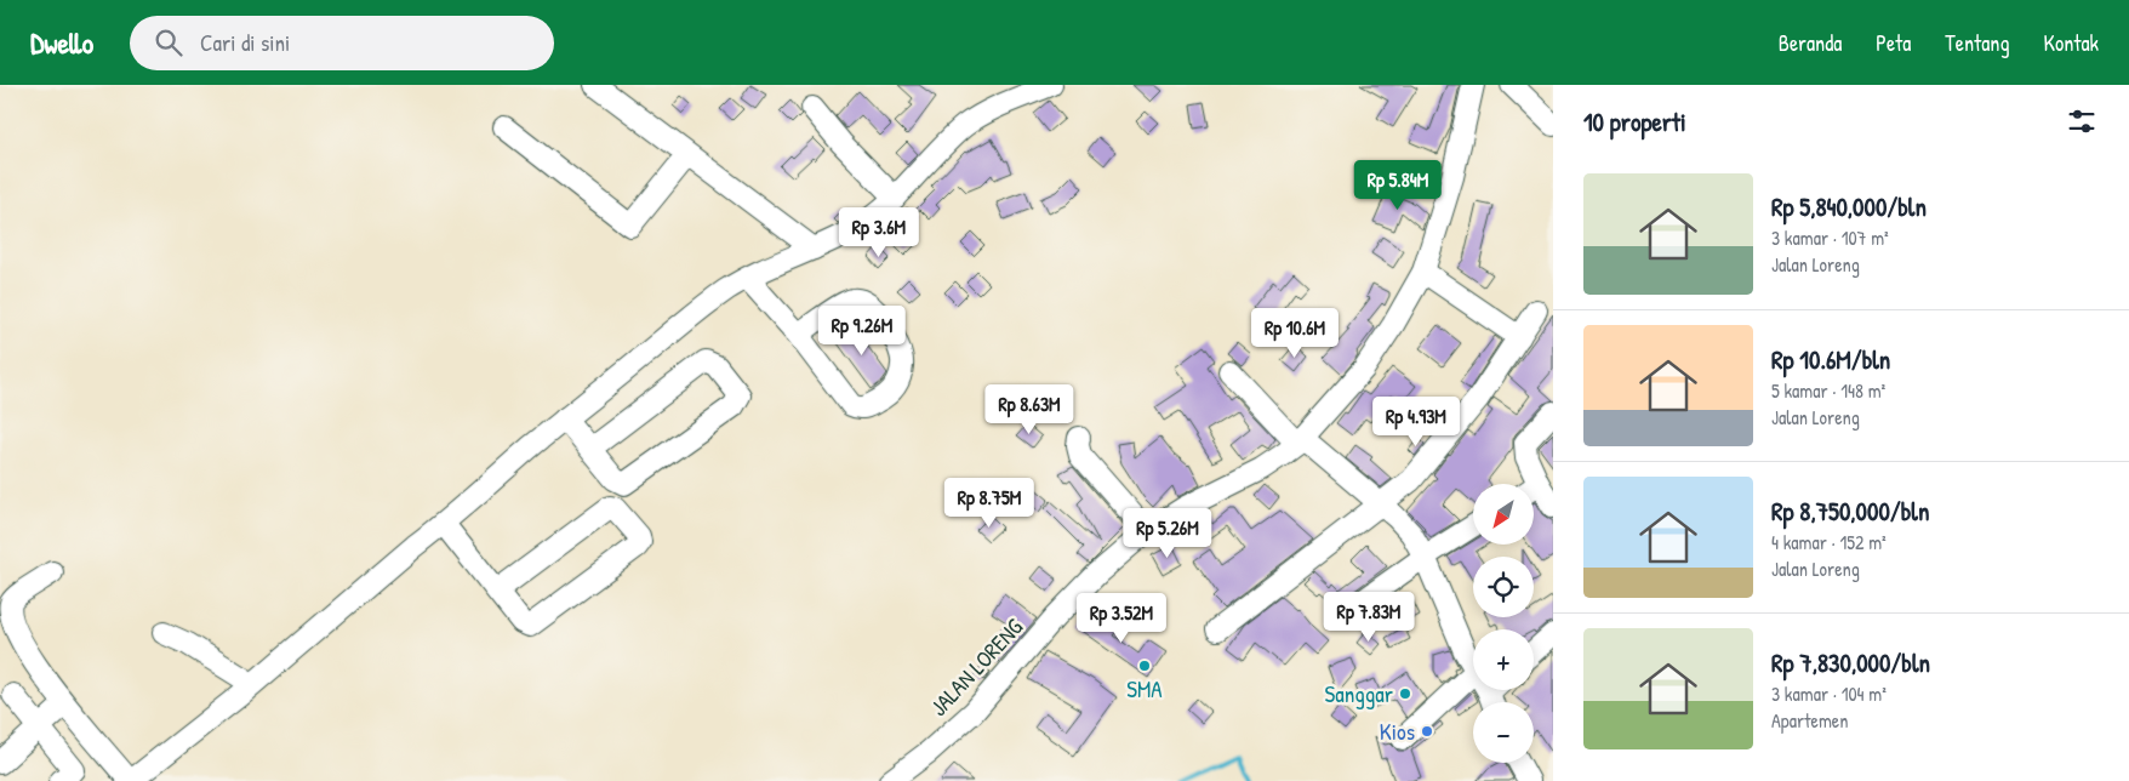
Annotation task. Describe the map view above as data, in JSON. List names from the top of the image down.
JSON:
{
  "streets": {
    "street": ["JALAN LORENG"]
  },
  "places": ["SMA", "Sanggar", "Kios"],
  "north": "bottom left",
  "page": {
    "header": "Dwello",
    "search": "Cari di sini",
    "nav": [
      "Beranda",
      "Peta",
      "Tentang",
      "Kontak"
    ],
    "heading": "10 properti",
    "list": [
      {
        "name": "Rp 5,840,000/bln",
        "note": "3 kamar · 107 m² · Jalan Loreng"
      },
      {
        "name": "Rp 10.6M/bln",
        "note": "5 kamar · 148 m² · Jalan Loreng"
      },
      {
        "name": "Rp 8,750,000/bln",
        "note": "4 kamar · 152 m² · Jalan Loreng"
      },
      {
        "name": "Rp 7,830,000/bln",
        "note": "3 kamar · 104 m² · Apartemen"
      }
    ],
    "price": [
      "Rp 5.84M",
      "Rp 3.6M",
      "Rp 9.26M",
      "Rp 10.6M",
      "Rp 8.63M",
      "Rp 4.93M",
      "Rp 8.75M",
      "Rp 5.26M",
      "Rp 7.83M",
      "Rp 3.52M"
    ],
    "map_buttons": ["+", "−"]
  }
}
